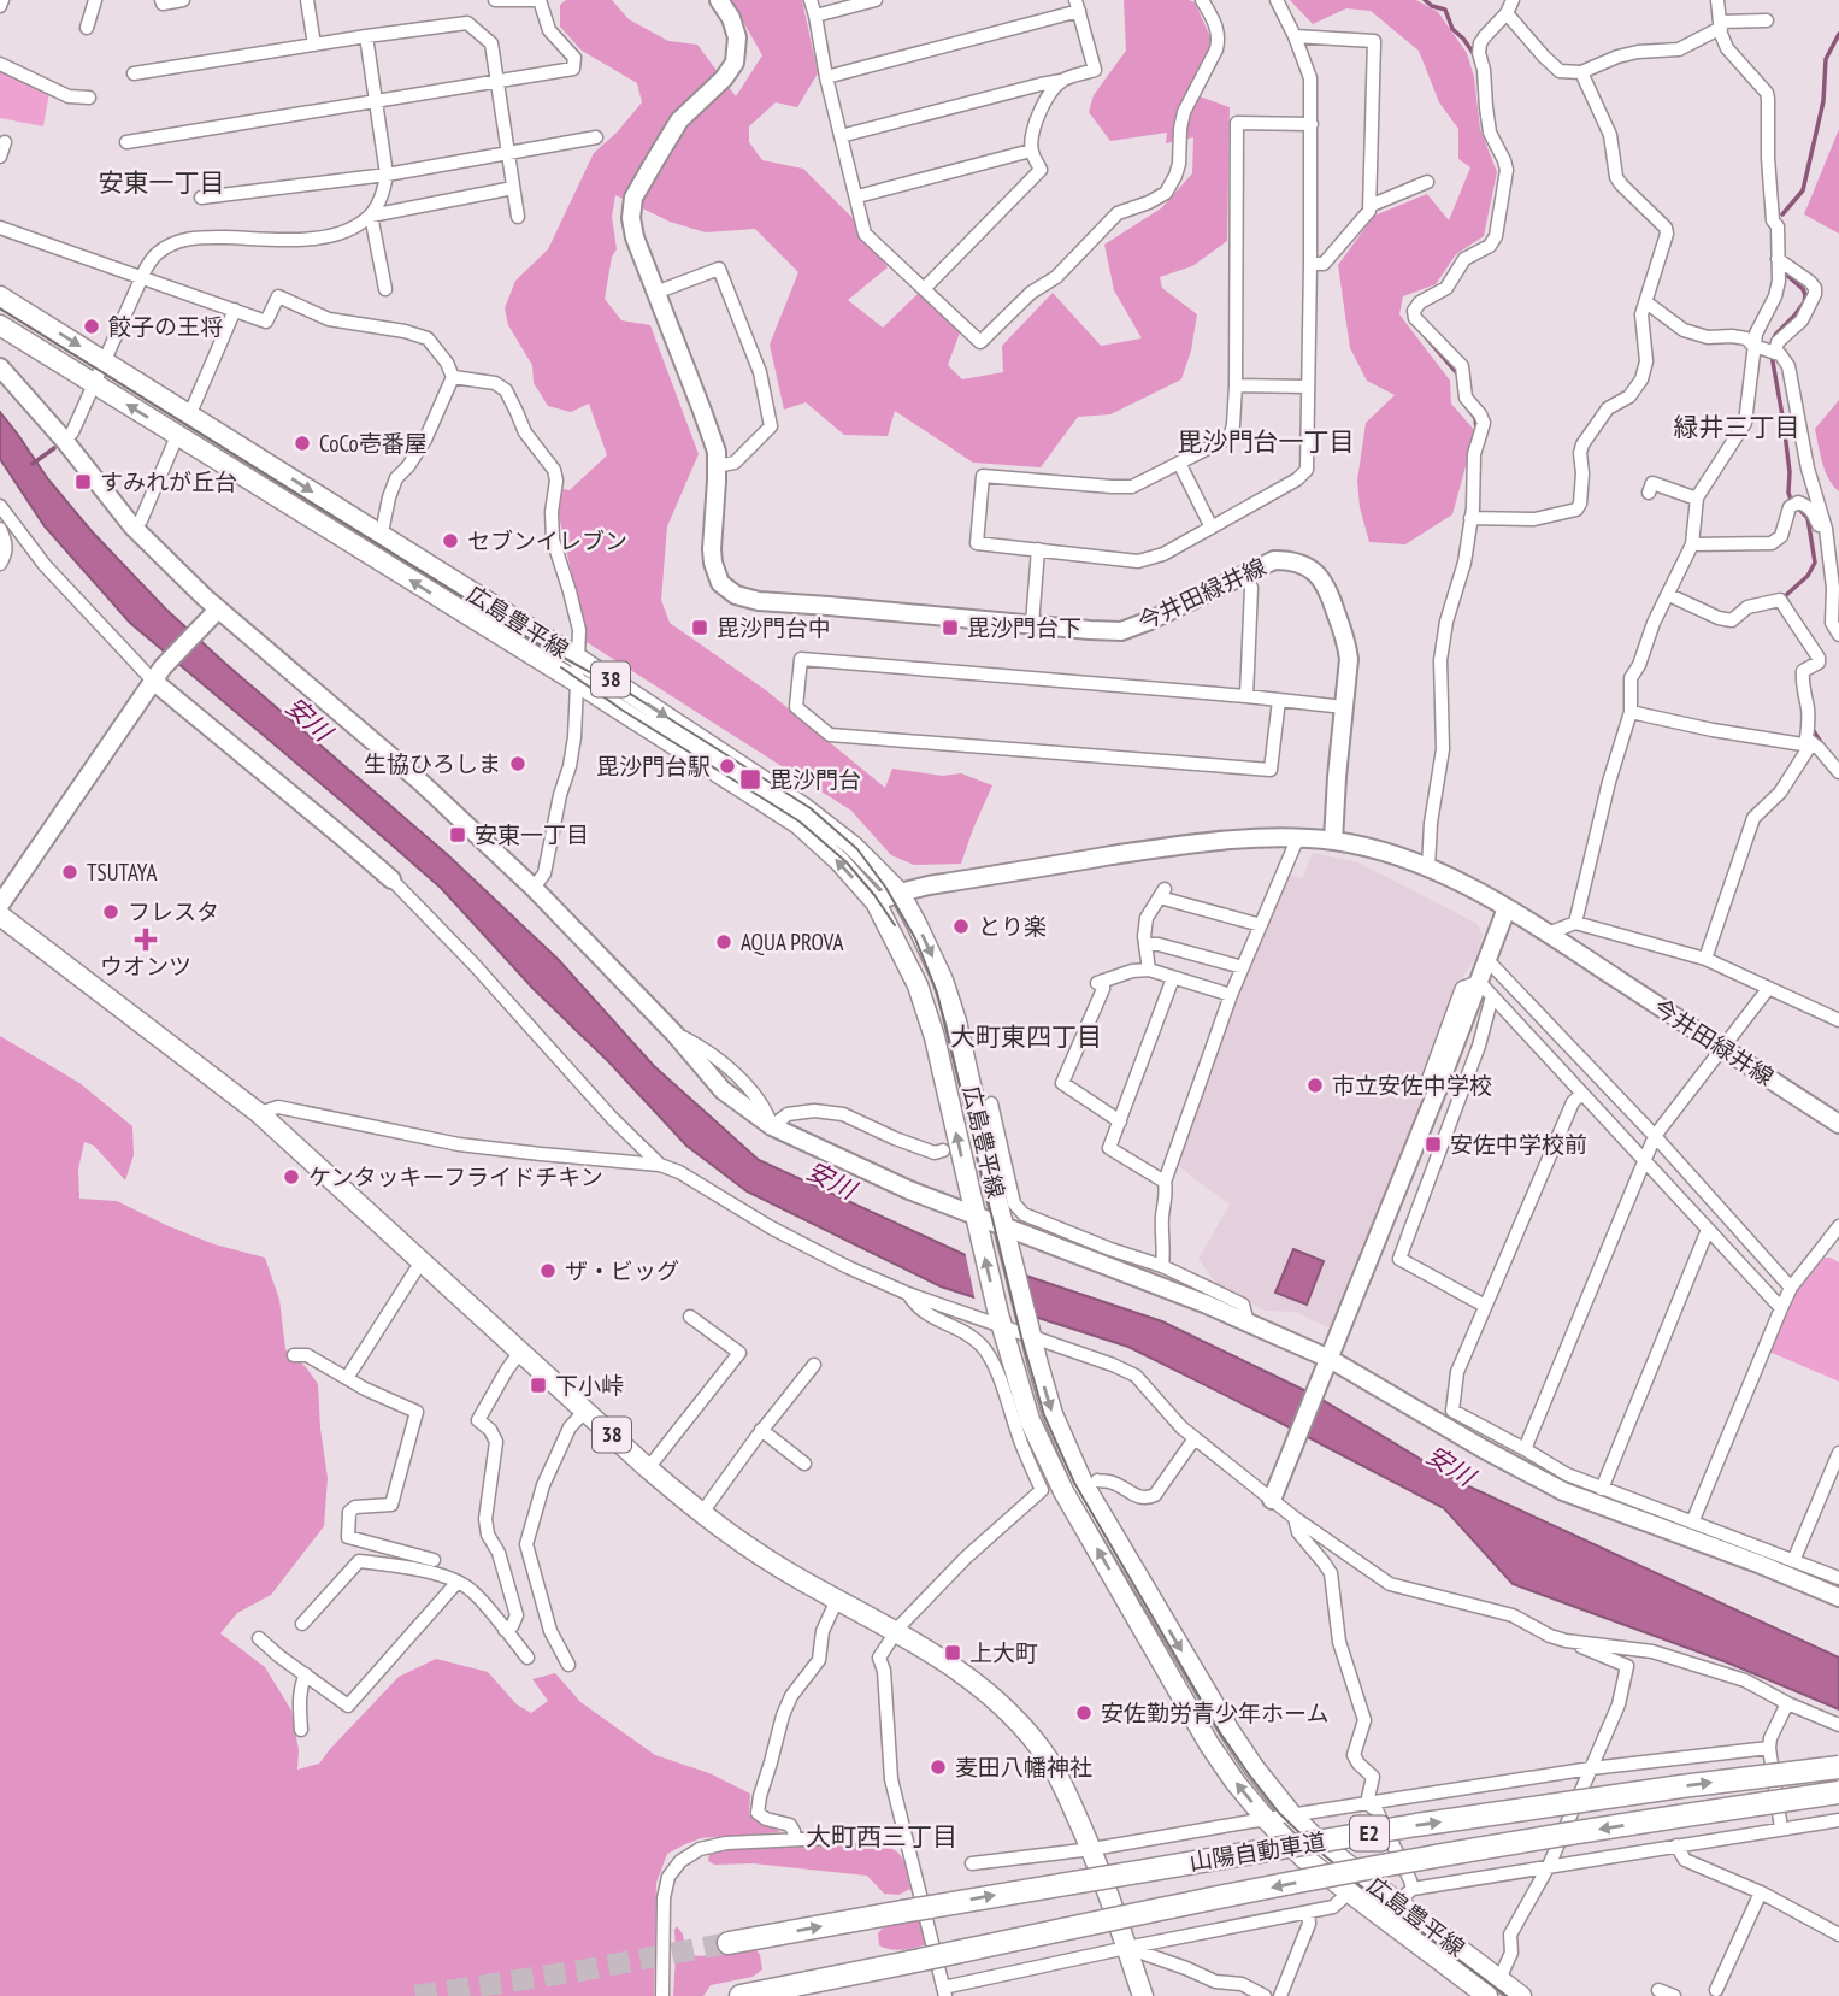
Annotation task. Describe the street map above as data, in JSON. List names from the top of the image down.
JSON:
{
  "streets": {
    "highway": ["E2", "山陽自動車道"],
    "main road": ["広島豊平線", "38"],
    "street": ["今井田緑井線"]
  },
  "districts": [
    "安東一丁目",
    "緑井三丁目",
    "毘沙門台一丁目",
    "大町東四丁目",
    "大町西三丁目"
  ],
  "water": ["安川"],
  "places": {
    "other": [
      "餃子の王将",
      "CoCo壱番屋",
      "セブンイレブン",
      "生協ひろしま",
      "毘沙門台駅",
      "TSUTAYA",
      "フレスタ",
      "とり楽",
      "AQUA PROVA",
      "市立安佐中学校",
      "ケンタッキーフライドチキン",
      "ザ・ビッグ",
      "安佐勤労青少年ホーム",
      "麦田八幡神社"
    ],
    "transit": [
      "すみれが丘台",
      "毘沙門台中",
      "毘沙門台下",
      "毘沙門台",
      "安東一丁目",
      "安佐中学校前",
      "下小峠",
      "上大町"
    ],
    "health": ["ウオンツ"]
  }
}
